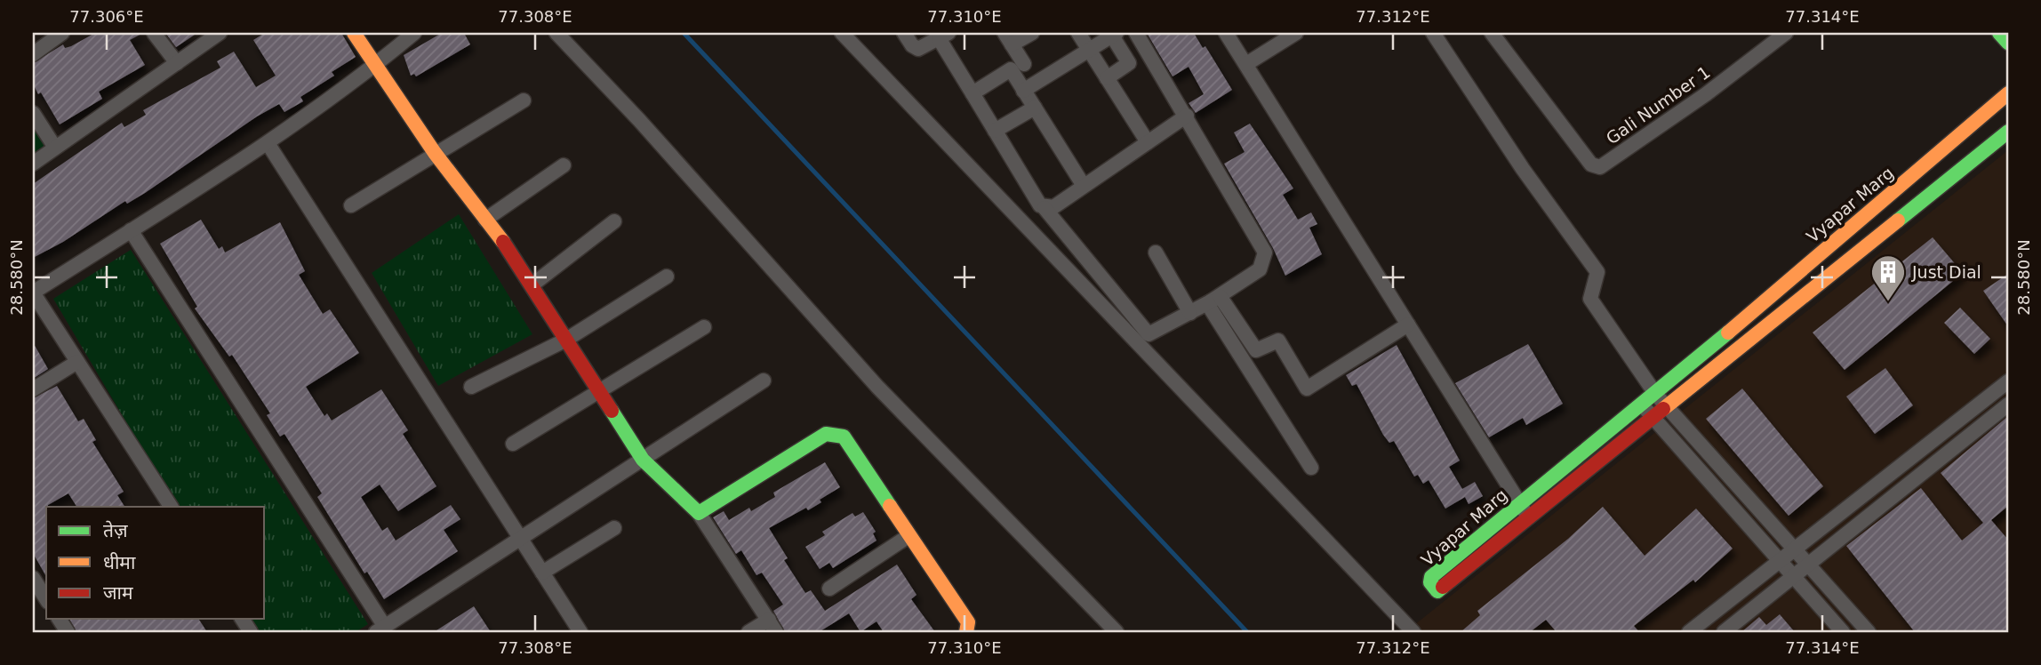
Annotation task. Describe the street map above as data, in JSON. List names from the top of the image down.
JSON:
{
  "streets": {
    "street": ["Gali Number 1", "Vyapar Marg"]
  },
  "places": {
    "building": ["Just Dial"]
  },
  "legend": ["तेज़", "धीमा", "जाम"],
  "coordinates": [
    "77.306°E",
    "77.308°E",
    "77.310°E",
    "77.312°E",
    "77.314°E",
    "28.580°N"
  ]
}
